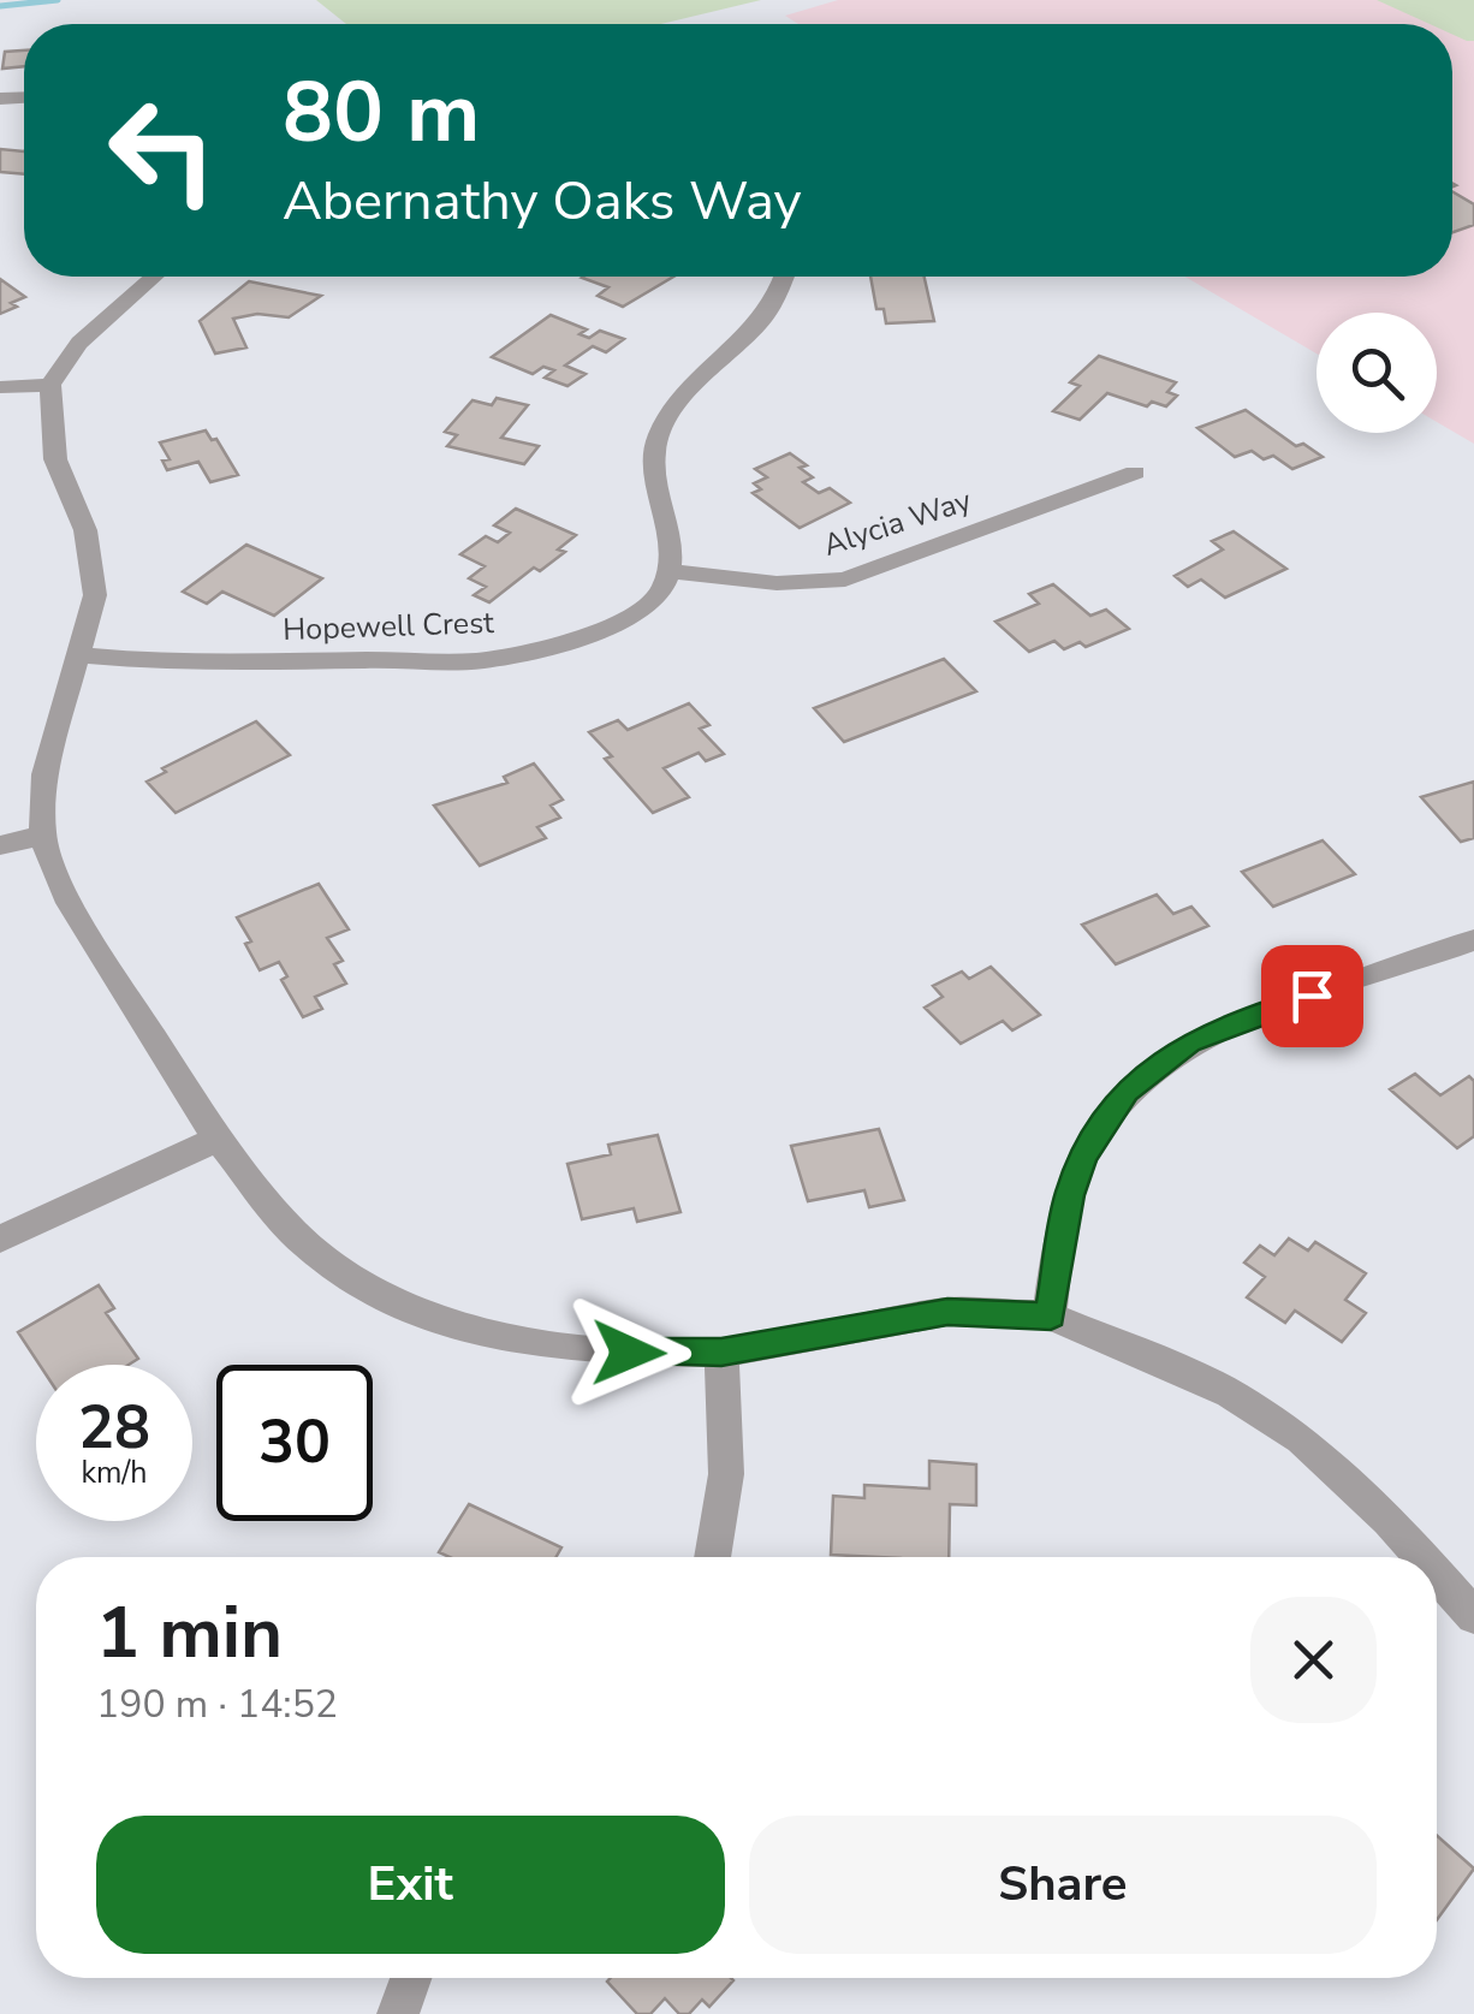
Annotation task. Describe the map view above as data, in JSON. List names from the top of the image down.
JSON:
{
  "streets": {
    "street": ["Alycia Way", "Hopewell Crest"]
  },
  "crossings": [
    ["Alycia Way", "Hopewell Crest"]
  ],
  "page": {
    "turn": ["80 m", "Abernathy Oaks Way"],
    "speed": "28 km/h",
    "limit": "30",
    "heading": ["1 min", "190 m · 14:52"],
    "buttons": ["Exit", "Share"]
  }
}
